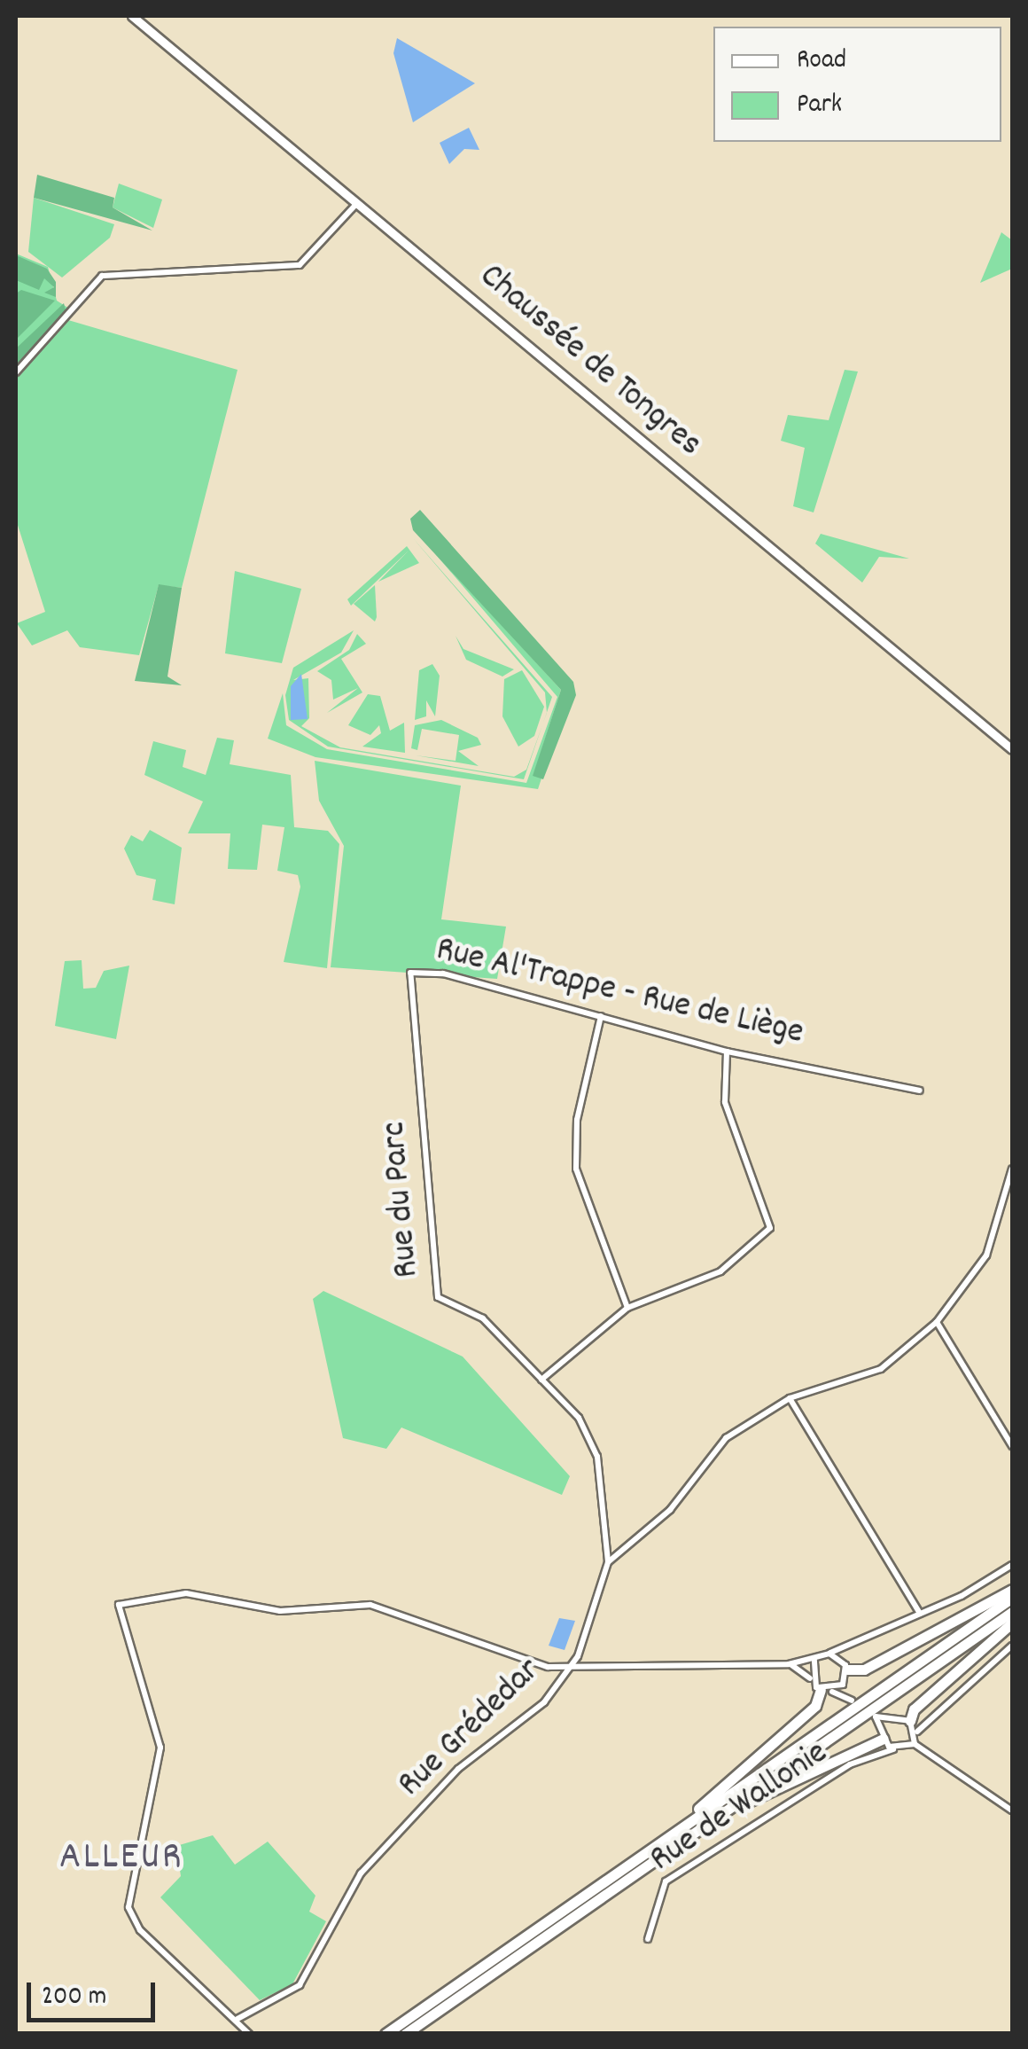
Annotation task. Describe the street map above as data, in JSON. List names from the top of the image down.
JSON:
{
  "streets": {
    "main road": ["Chaussée de Tongres"],
    "street": [
      "Rue Al'Trappe - Rue de Liège",
      "Rue du Parc",
      "Rue Grédedar",
      "Rue de Wallonie"
    ]
  },
  "crossings": [
    ["Rue Al'Trappe - Rue de Liège", "Rue du Parc"]
  ],
  "districts": ["ALLEUR"],
  "legend": ["Road", "Park"],
  "scale_bar": "200 m"
}
